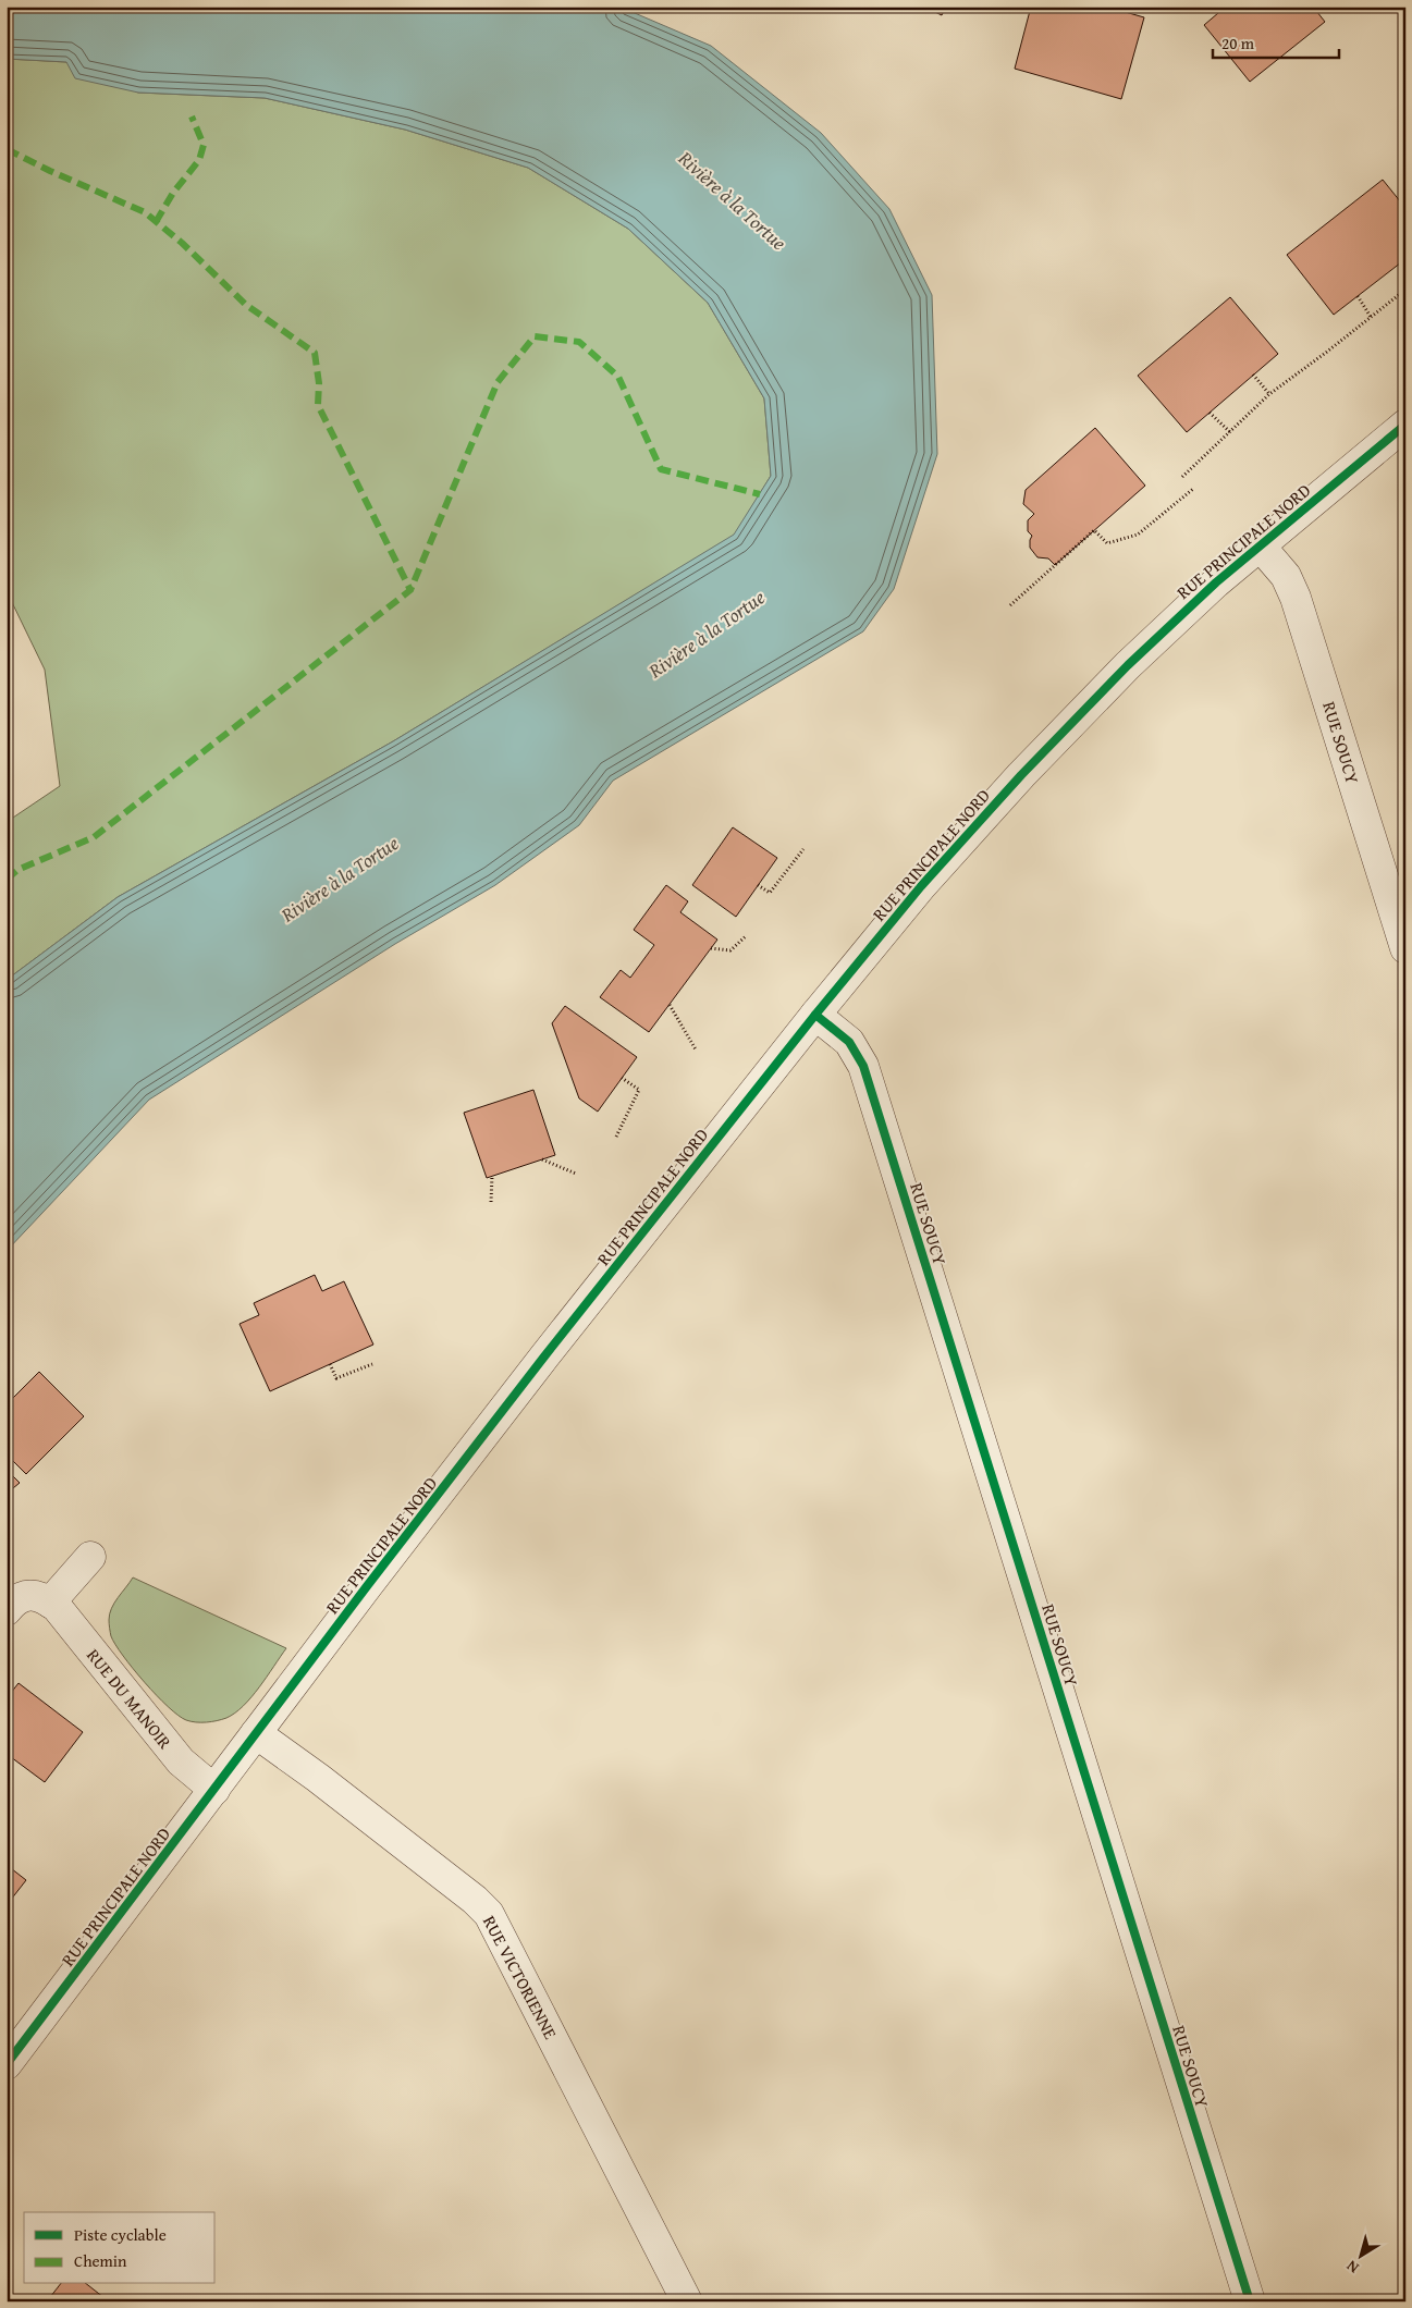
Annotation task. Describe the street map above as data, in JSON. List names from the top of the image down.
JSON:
{
  "streets": {
    "street": [
      "RUE PRINCIPALE NORD",
      "RUE SOUCY",
      "RUE DU MANOIR",
      "RUE VICTORIENNE"
    ]
  },
  "crossings": [
    ["RUE PRINCIPALE NORD", "RUE SOUCY"],
    ["RUE PRINCIPALE NORD", "RUE DU MANOIR"],
    ["RUE PRINCIPALE NORD", "RUE VICTORIENNE"]
  ],
  "water": ["Rivière à la Tortue"],
  "legend": ["Piste cyclable", "Chemin"],
  "scale_bar": "20 m",
  "north": "bottom left"
}
